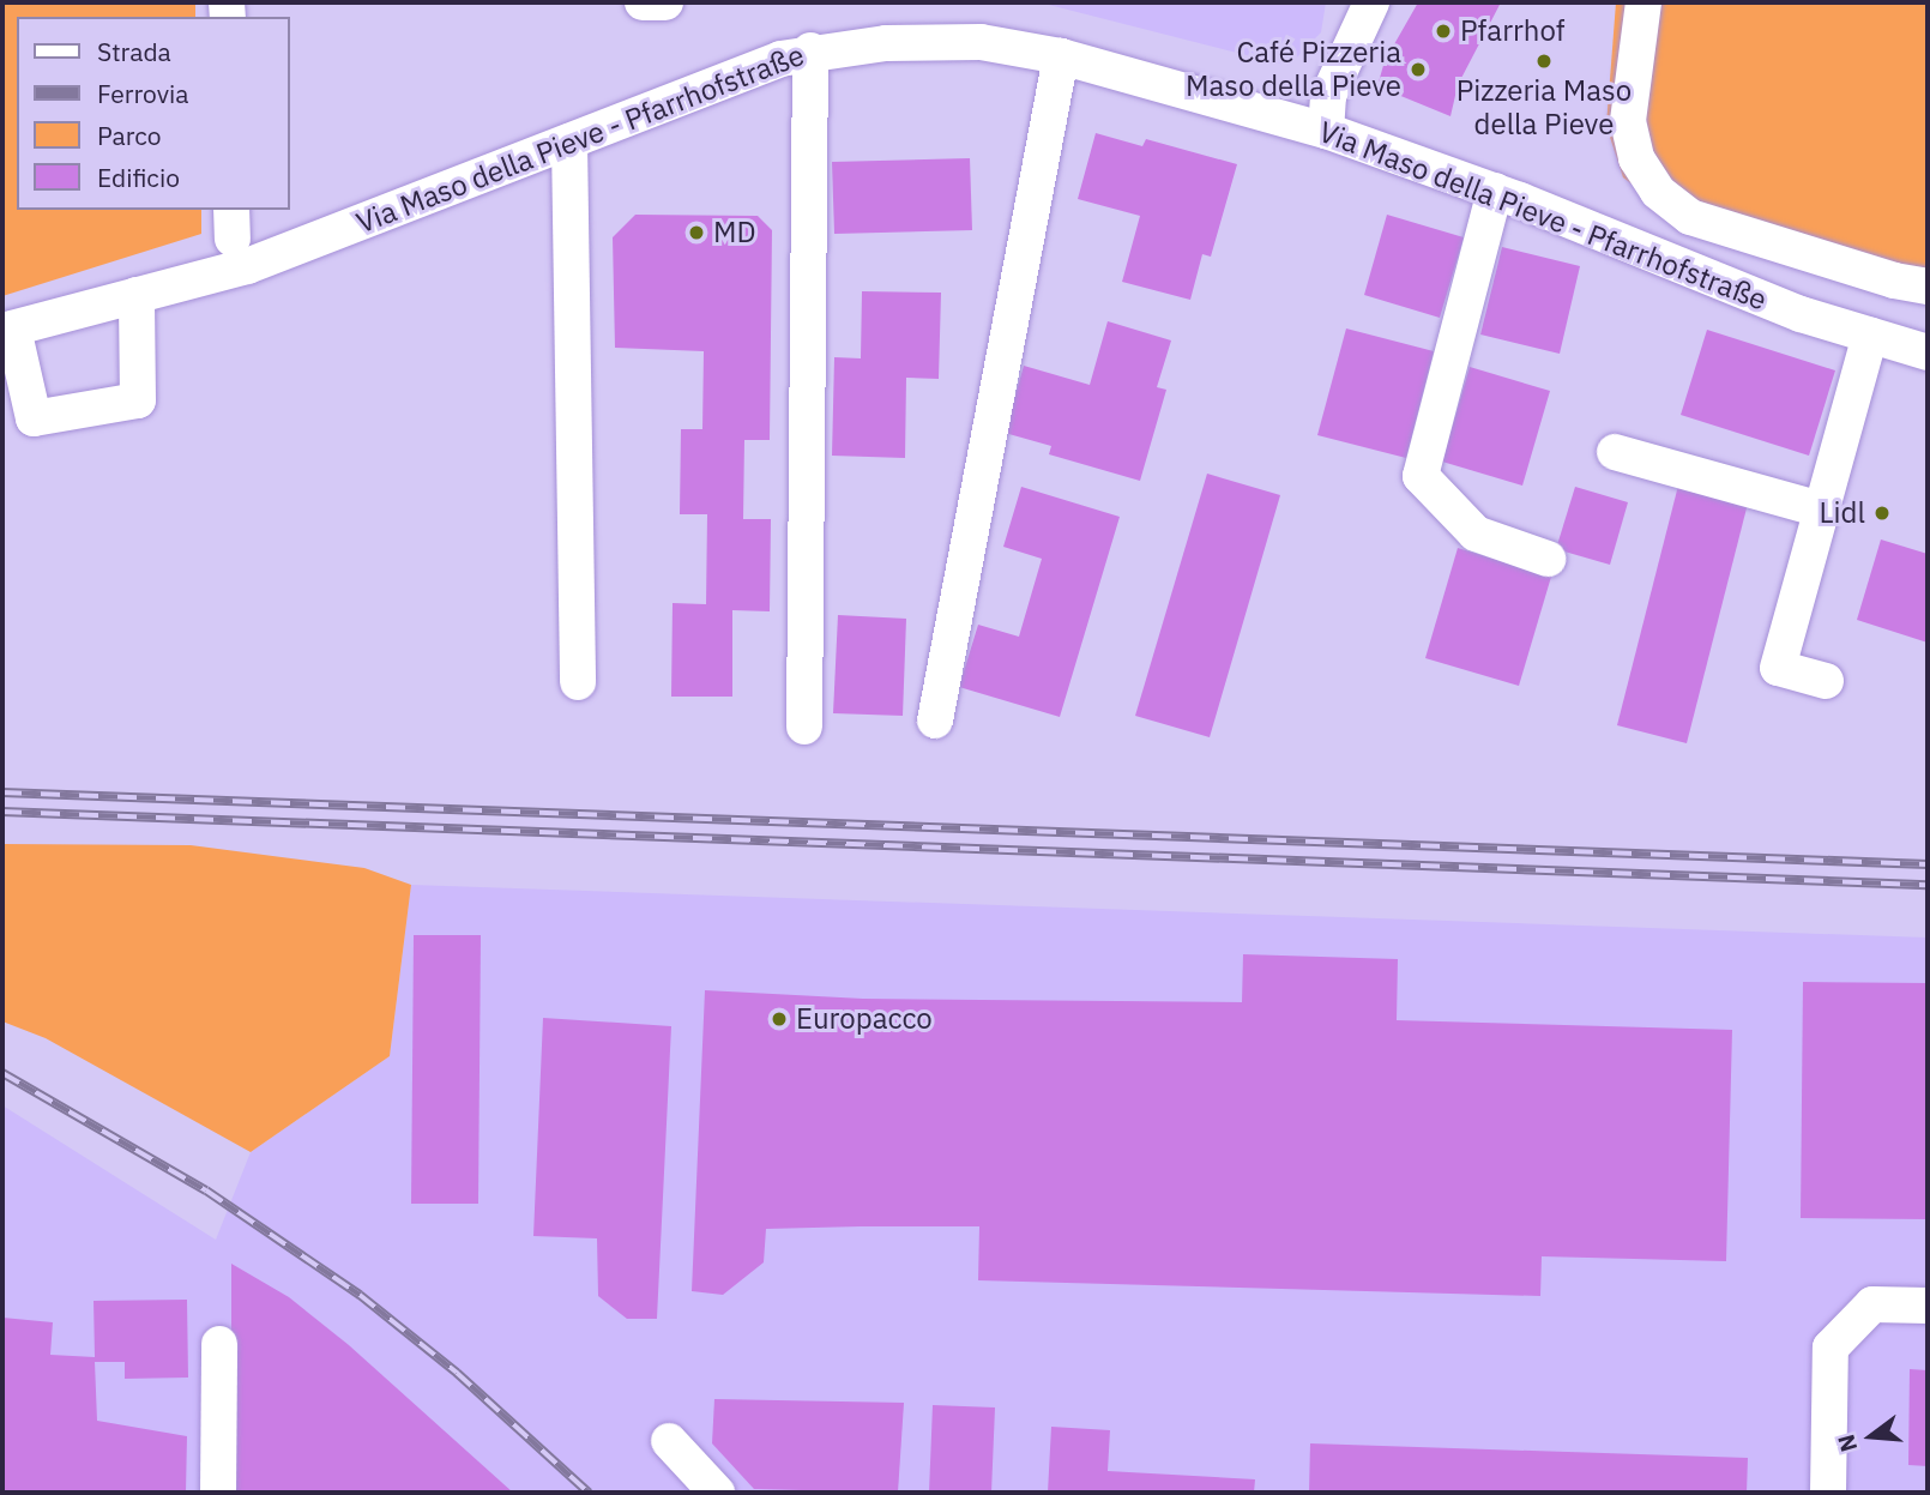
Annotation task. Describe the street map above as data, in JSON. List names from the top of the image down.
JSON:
{
  "streets": {
    "street": ["Via Maso della Pieve - Pfarrhofstraße"]
  },
  "places": [
    "Pfarrhof",
    "Pizzeria Maso della Pieve",
    "Café Pizzeria Maso della Pieve",
    "MD",
    "Lidl",
    "Europacco"
  ],
  "legend": [
    "Strada",
    "Ferrovia",
    "Parco",
    "Edificio"
  ],
  "north": "left"
}
